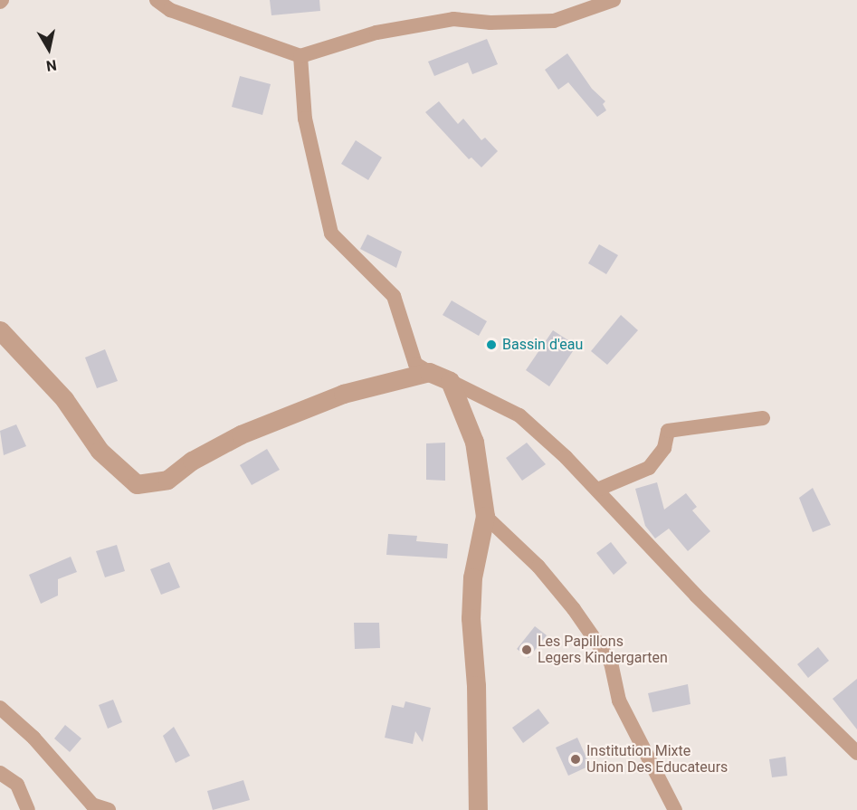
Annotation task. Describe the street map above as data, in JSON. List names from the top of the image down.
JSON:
{
  "places": ["Bassin d'eau", "Les Papillons Legers Kindergarten", "Institution Mixte Union Des Educateurs"],
  "north": "bottom"
}
